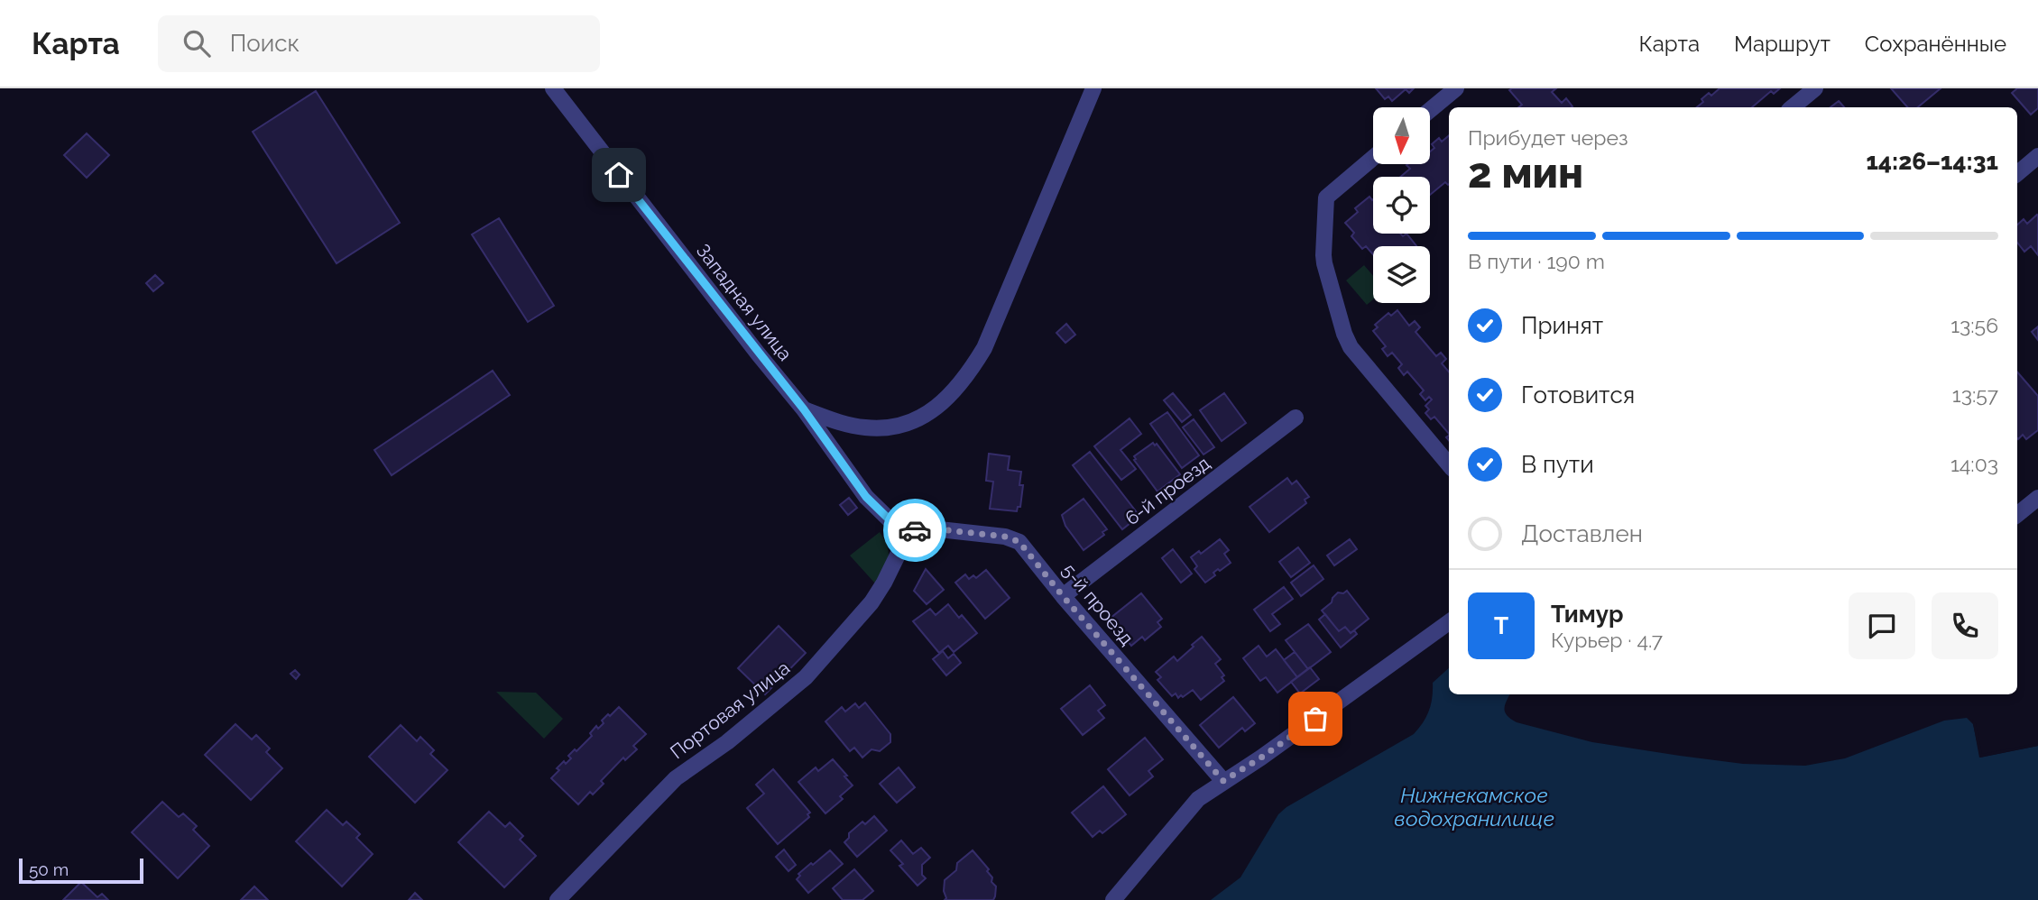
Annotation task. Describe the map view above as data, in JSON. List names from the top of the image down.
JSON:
{
  "streets": {
    "street": [
      "Западная улица",
      "6-й проезд",
      "5-й проезд",
      "Портовая улица"
    ]
  },
  "crossings": [
    ["Западная улица", "5-й проезд"],
    ["Западная улица", "Портовая улица"],
    ["6-й проезд", "5-й проезд"],
    ["5-й проезд", "Портовая улица"]
  ],
  "water": ["Нижнекамское водохранилище"],
  "scale_bar": "50 m",
  "north": "bottom",
  "page": {
    "header": "Карта",
    "search": "Поиск",
    "nav": ["Карта", "Маршрут", "Сохранённые"],
    "heading": ["2 мин", "Прибудет через", "14:26–14:31"],
    "panel": ["Тимур", "Курьер · 4.7"],
    "bar": "В пути · 190 m",
    "list": [
      ["Принят", "13:56"],
      ["Готовится", "13:57"],
      ["В пути", "14:03"],
      "Доставлен"
    ],
    "round": "Т",
    "scale": "50 m"
  }
}
